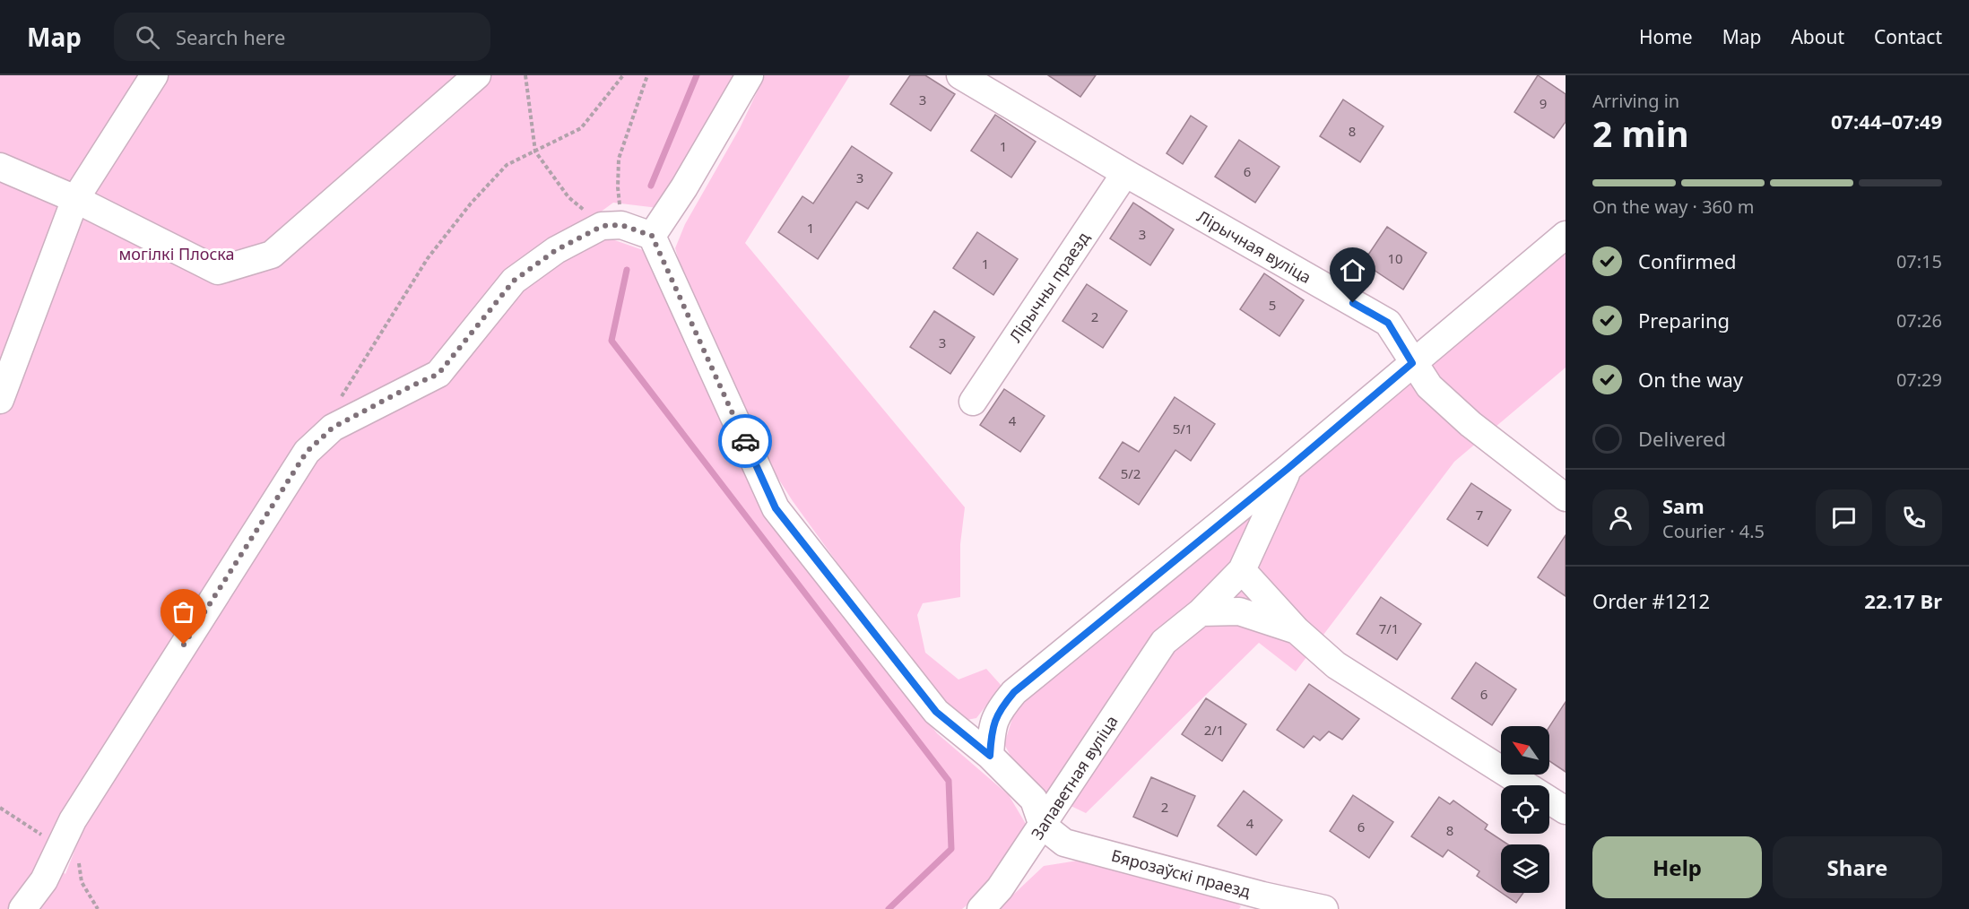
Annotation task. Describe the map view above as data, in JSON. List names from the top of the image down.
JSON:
{
  "streets": {
    "street": [
      "Лірычная вуліца",
      "Лірычны праезд",
      "Запаветная вуліца",
      "Бярозаўскі праезд"
    ]
  },
  "crossings": [
    ["Лірычная вуліца", "Лірычны праезд"],
    ["Запаветная вуліца", "Бярозаўскі праезд"]
  ],
  "parks": ["могілкі Плоска"],
  "house_numbers": [
    "3",
    "9",
    "8",
    "1",
    "6",
    "3",
    "1",
    "3",
    "10",
    "1",
    "5",
    "2",
    "3",
    "4",
    "5/1",
    "5/2",
    "7",
    "7/1",
    "6",
    "2/1",
    "2",
    "4",
    "6",
    "8"
  ],
  "north": "top left",
  "page": {
    "header": "Map",
    "search": "Search here",
    "nav": [
      "Home",
      "Map",
      "About",
      "Contact"
    ],
    "heading": ["2 min", "Arriving in", "07:44–07:49"],
    "panel": [
      "Sam",
      "Courier · 4.5",
      "Order #1212",
      "22.17 Br"
    ],
    "bar": "On the way · 360 m",
    "list": [
      ["Confirmed", "07:15"],
      ["Preparing", "07:26"],
      ["On the way", "07:29"],
      "Delivered"
    ],
    "buttons": ["Help", "Share"]
  }
}
